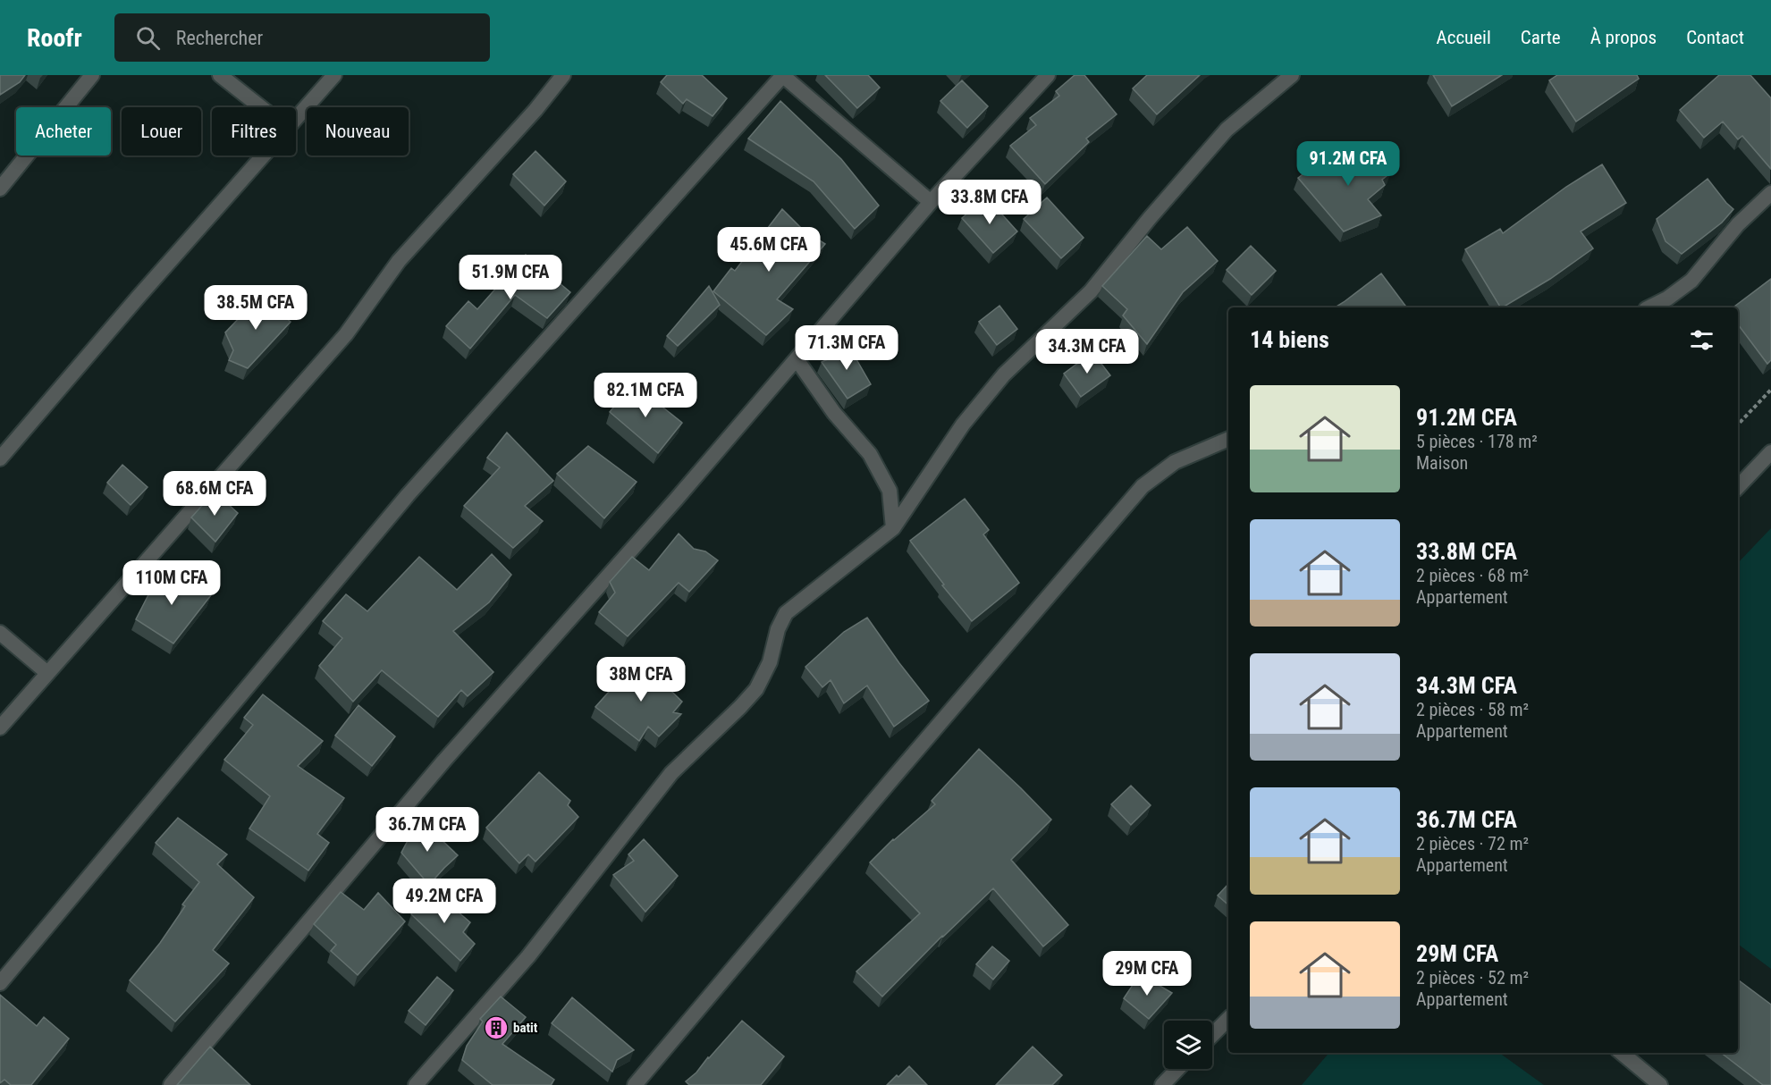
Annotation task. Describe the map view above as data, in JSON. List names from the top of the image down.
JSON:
{
  "places": {
    "building": ["batit"]
  },
  "page": {
    "header": "Roofr",
    "search": "Rechercher",
    "nav": [
      "Accueil",
      "Carte",
      "À propos",
      "Contact"
    ],
    "chip": [
      "Acheter",
      "Louer",
      "Filtres",
      "Nouveau"
    ],
    "price": [
      "91.2M CFA",
      "33.8M CFA",
      "45.6M CFA",
      "51.9M CFA",
      "38.5M CFA",
      "71.3M CFA",
      "34.3M CFA",
      "82.1M CFA",
      "68.6M CFA",
      "110M CFA",
      "38M CFA",
      "36.7M CFA",
      "49.2M CFA",
      "29M CFA"
    ],
    "heading": "14 biens",
    "list": [
      {
        "name": "91.2M CFA",
        "note": "5 pièces · 178 m² · Maison"
      },
      {
        "name": "33.8M CFA",
        "note": "2 pièces · 68 m² · Appartement"
      },
      {
        "name": "34.3M CFA",
        "note": "2 pièces · 58 m² · Appartement"
      },
      {
        "name": "36.7M CFA",
        "note": "2 pièces · 72 m² · Appartement"
      },
      {
        "name": "29M CFA",
        "note": "2 pièces · 52 m² · Appartement"
      }
    ]
  }
}
